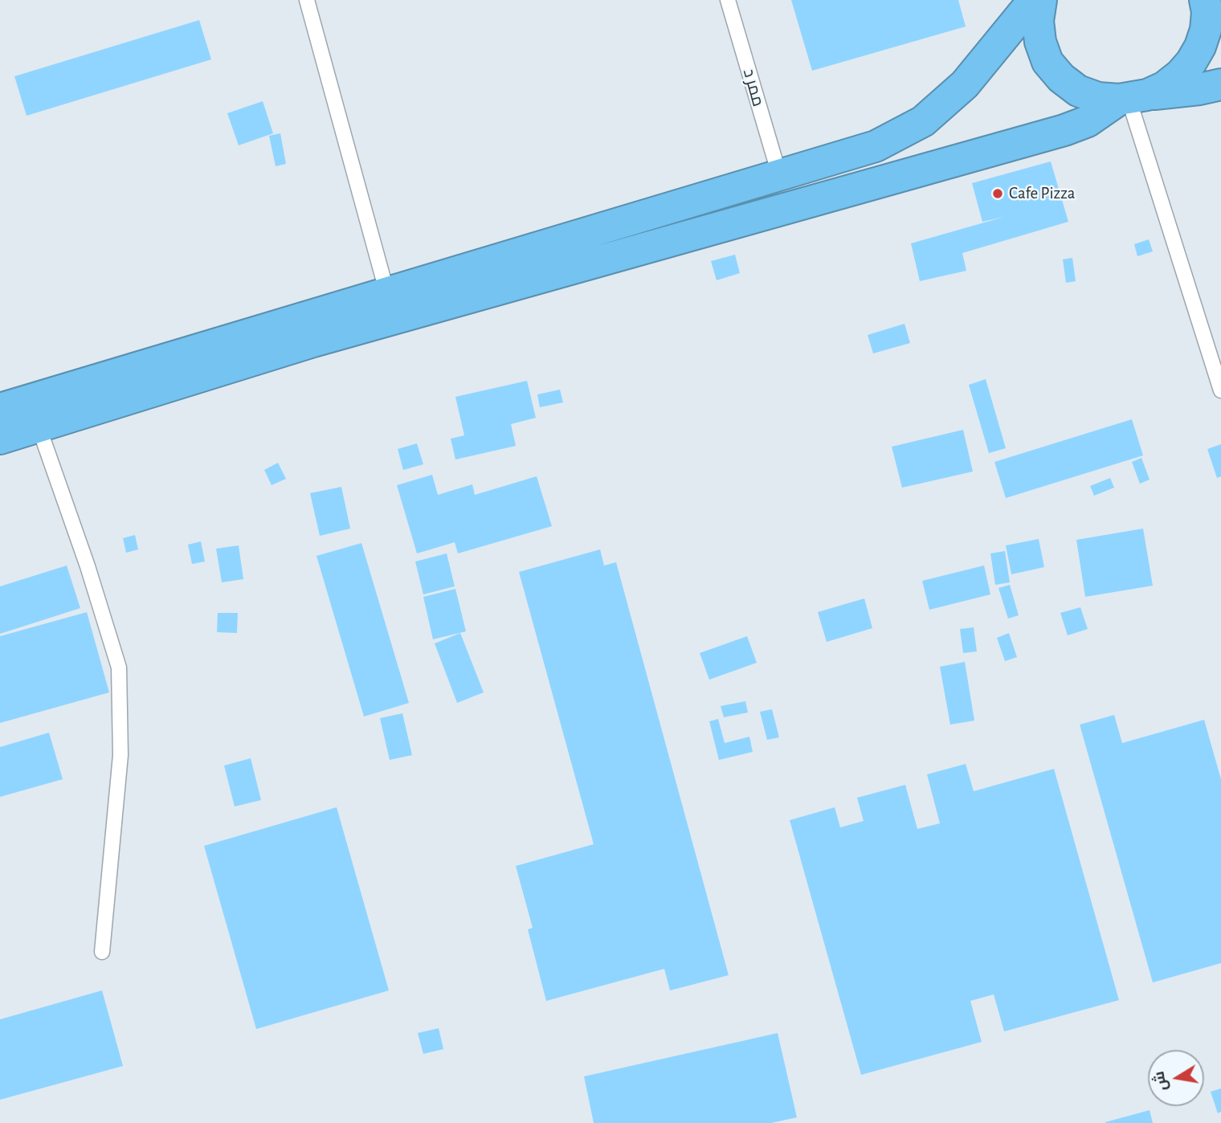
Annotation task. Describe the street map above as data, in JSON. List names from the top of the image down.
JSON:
{
  "streets": {
    "lane": ["ممر د"]
  },
  "places": ["Cafe Pizza"],
  "north": "left"
}
